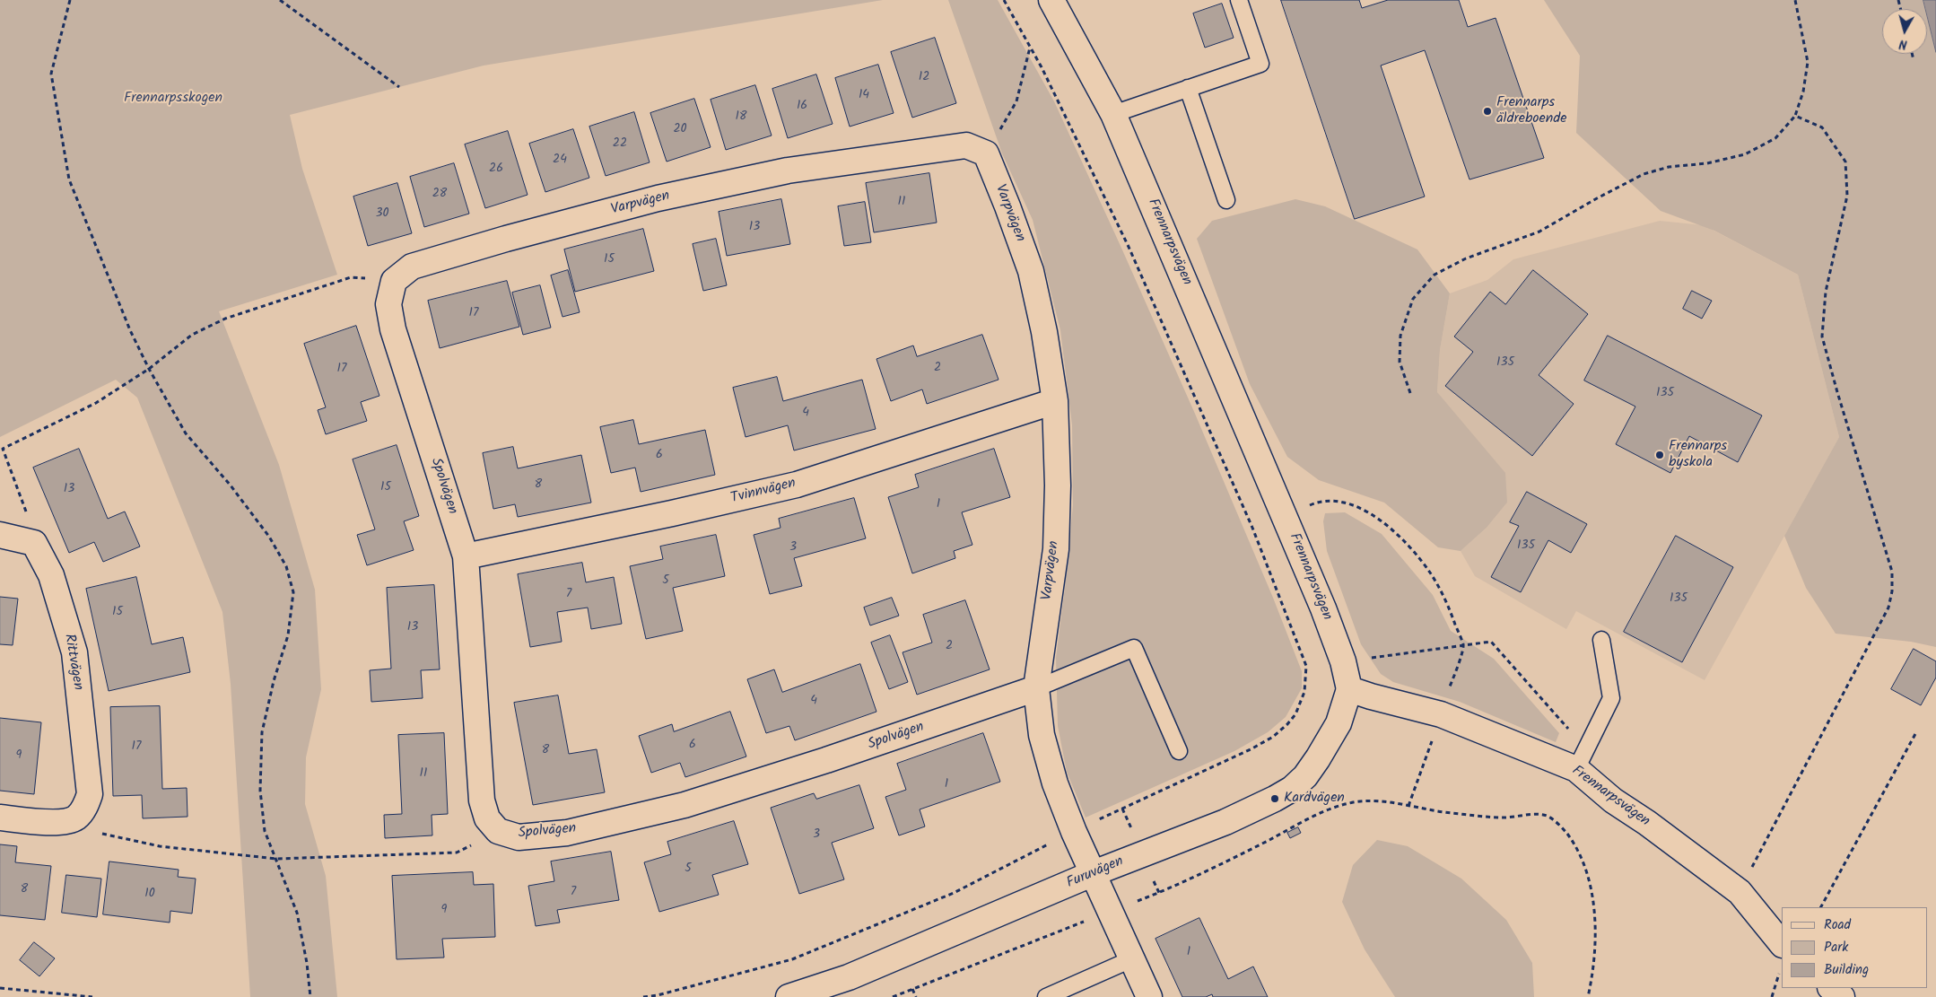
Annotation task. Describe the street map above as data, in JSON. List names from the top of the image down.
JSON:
{
  "streets": {
    "street": [
      "Varpvägen",
      "Frennarpsvägen",
      "Spolvägen",
      "Tvinnvägen",
      "Rittvägen",
      "Furuvägen"
    ]
  },
  "crossings": [
    ["Varpvägen", "Spolvägen"],
    ["Varpvägen", "Tvinnvägen"],
    ["Varpvägen", "Furuvägen"],
    ["Frennarpsvägen", "Furuvägen"],
    ["Spolvägen", "Tvinnvägen"]
  ],
  "parks": ["Frennarpsskogen"],
  "places": ["Frennarps äldreboende", "Frennarps byskola", "Kardvägen"],
  "house_numbers": [
    "12",
    "14",
    "16",
    "18",
    "20",
    "22",
    "24",
    "26",
    "28",
    "11",
    "30",
    "13",
    "15",
    "17",
    "135",
    "2",
    "17",
    "135",
    "4",
    "6",
    "8",
    "15",
    "13",
    "1",
    "135",
    "3",
    "5",
    "7",
    "135",
    "15",
    "13",
    "2",
    "4",
    "6",
    "17",
    "8",
    "9",
    "11",
    "1",
    "3",
    "5",
    "8",
    "7",
    "10",
    "9",
    "1"
  ],
  "legend": ["Road", "Park", "Building"],
  "north": "bottom"
}
